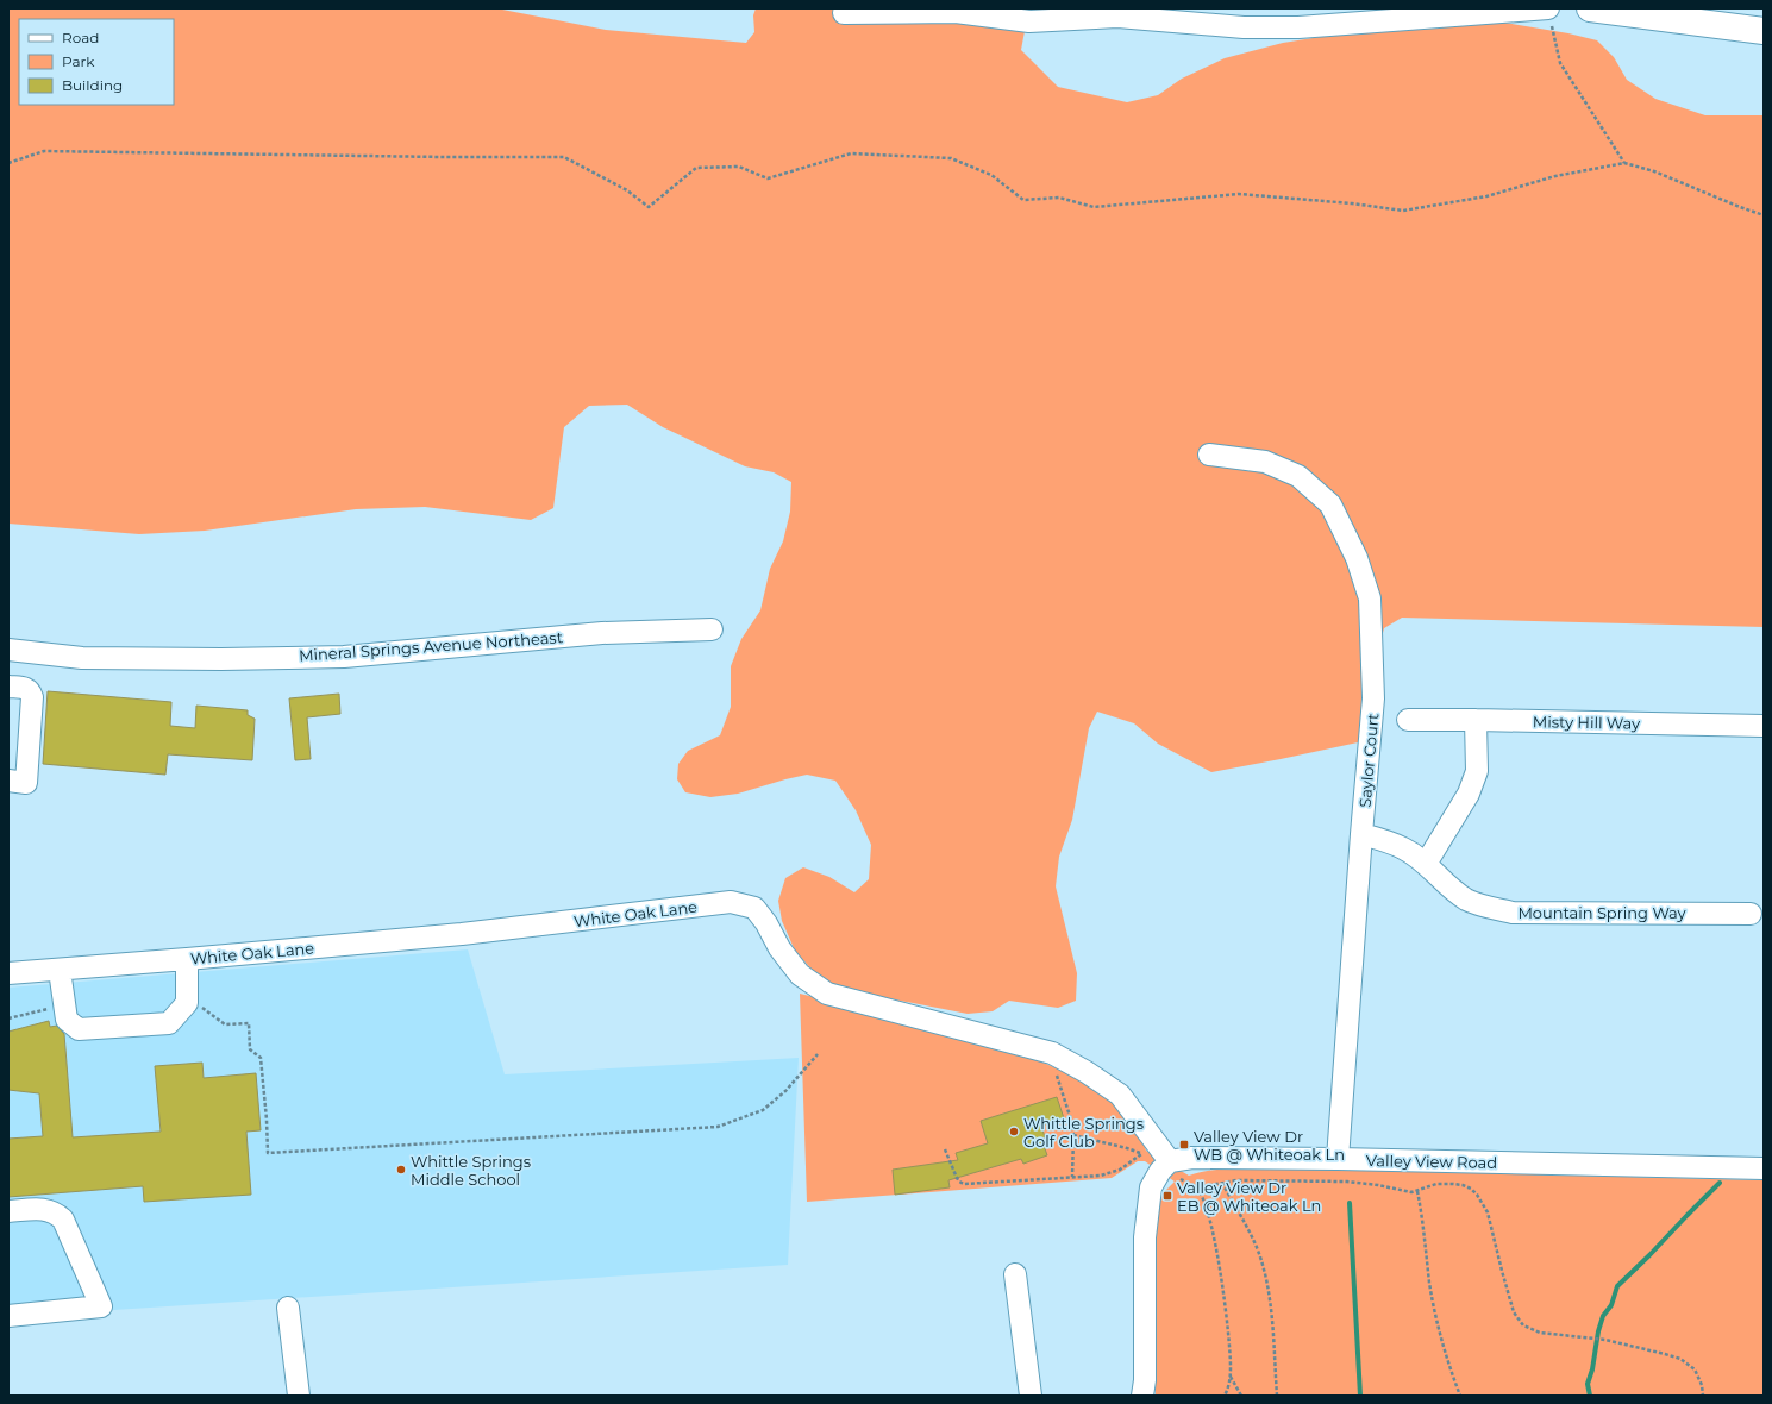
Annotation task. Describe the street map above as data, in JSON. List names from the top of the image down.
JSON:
{
  "streets": {
    "street": [
      "Mineral Springs Avenue Northeast",
      "Misty Hill Way",
      "Saylor Court",
      "Mountain Spring Way",
      "White Oak Lane",
      "Valley View Road"
    ]
  },
  "crossings": [
    ["Saylor Court", "Mountain Spring Way"],
    ["Saylor Court", "Valley View Road"],
    ["White Oak Lane", "Valley View Road"]
  ],
  "places": {
    "other": ["Whittle Springs Golf Club", "Whittle Springs Middle School"],
    "transit": ["Valley View Dr WB @ Whiteoak Ln", "Valley View Dr EB @ Whiteoak Ln"]
  },
  "legend": ["Road", "Park", "Building"]
}
